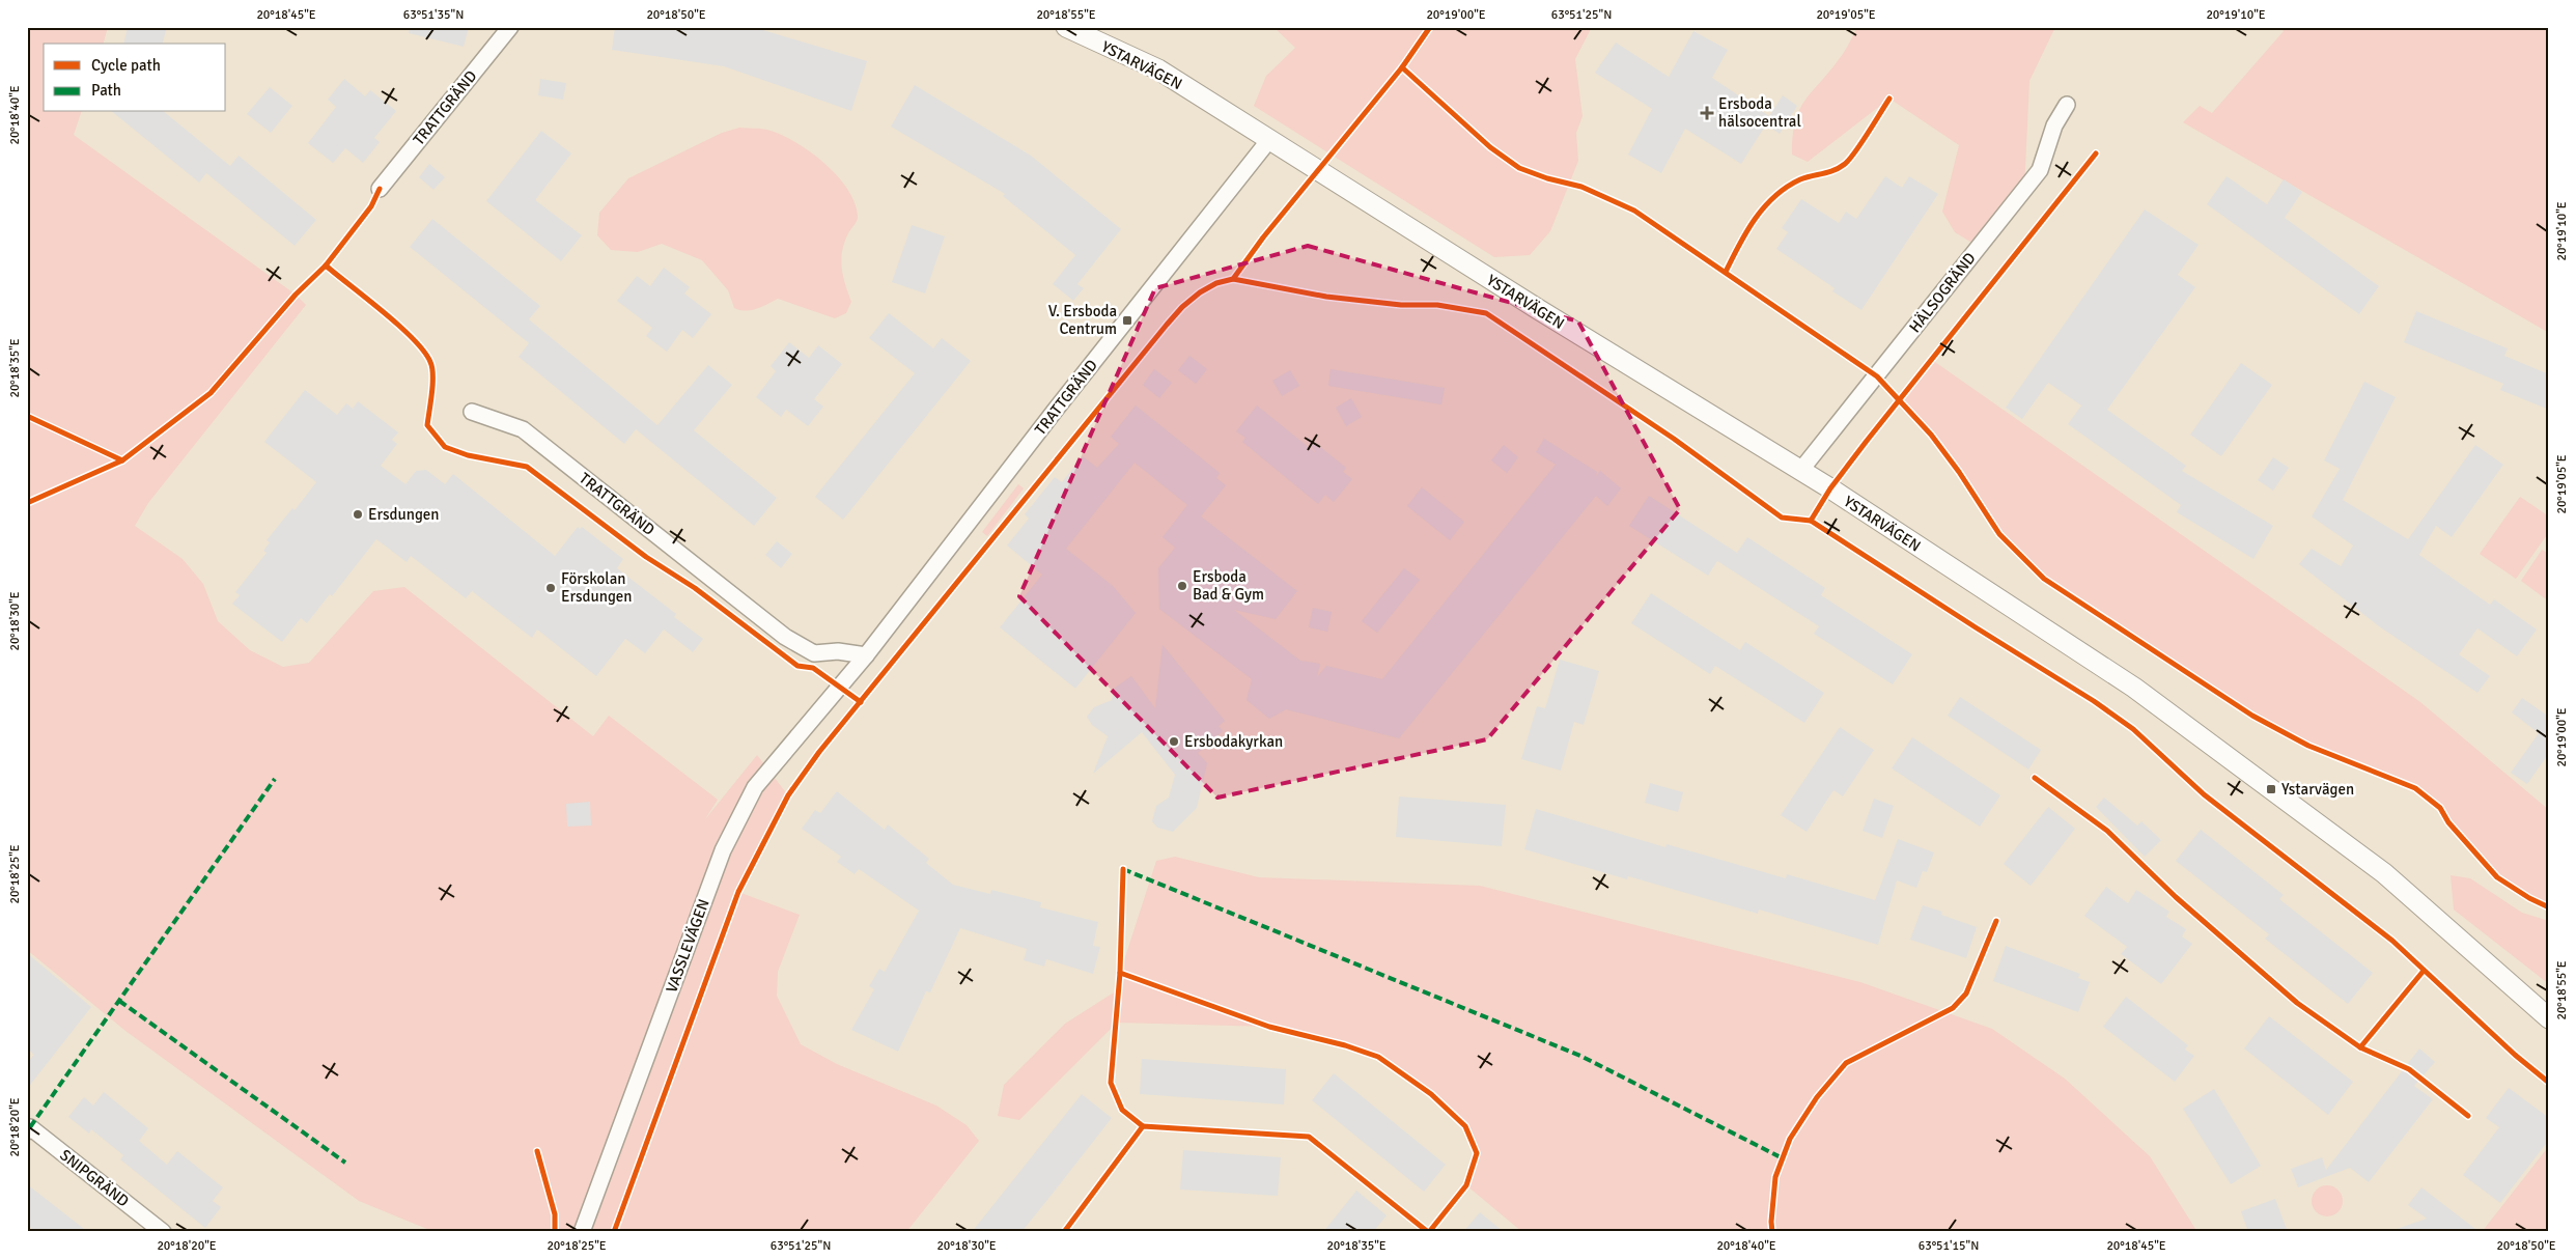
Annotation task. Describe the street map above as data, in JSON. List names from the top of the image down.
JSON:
{
  "streets": {
    "street": [
      "YSTARVÄGEN",
      "TRATTGRÄND",
      "HÄLSOGRÄND",
      "VASSLEVÄGEN",
      "SNIPGRÄND"
    ]
  },
  "crossings": [
    ["YSTARVÄGEN", "TRATTGRÄND"],
    ["YSTARVÄGEN", "HÄLSOGRÄND"],
    ["TRATTGRÄND", "VASSLEVÄGEN"]
  ],
  "places": {
    "health": ["Ersboda hälsocentral"],
    "transit": ["V. Ersboda Centrum", "Ystarvägen"],
    "other": [
      "Ersdungen",
      "Ersboda Bad & Gym",
      "Förskolan Ersdungen",
      "Ersbodakyrkan"
    ]
  },
  "legend": ["Cycle path", "Path"],
  "coordinates": [
    "20°18'45\"E",
    "63°51'35\"N",
    "20°18'50\"E",
    "20°18'55\"E",
    "20°19'00\"E",
    "63°51'25\"N",
    "20°19'05\"E",
    "20°19'10\"E",
    "20°18'40\"E",
    "20°18'35\"E",
    "20°18'30\"E",
    "20°18'25\"E",
    "20°18'20\"E",
    "63°51'15\"N"
  ]
}
